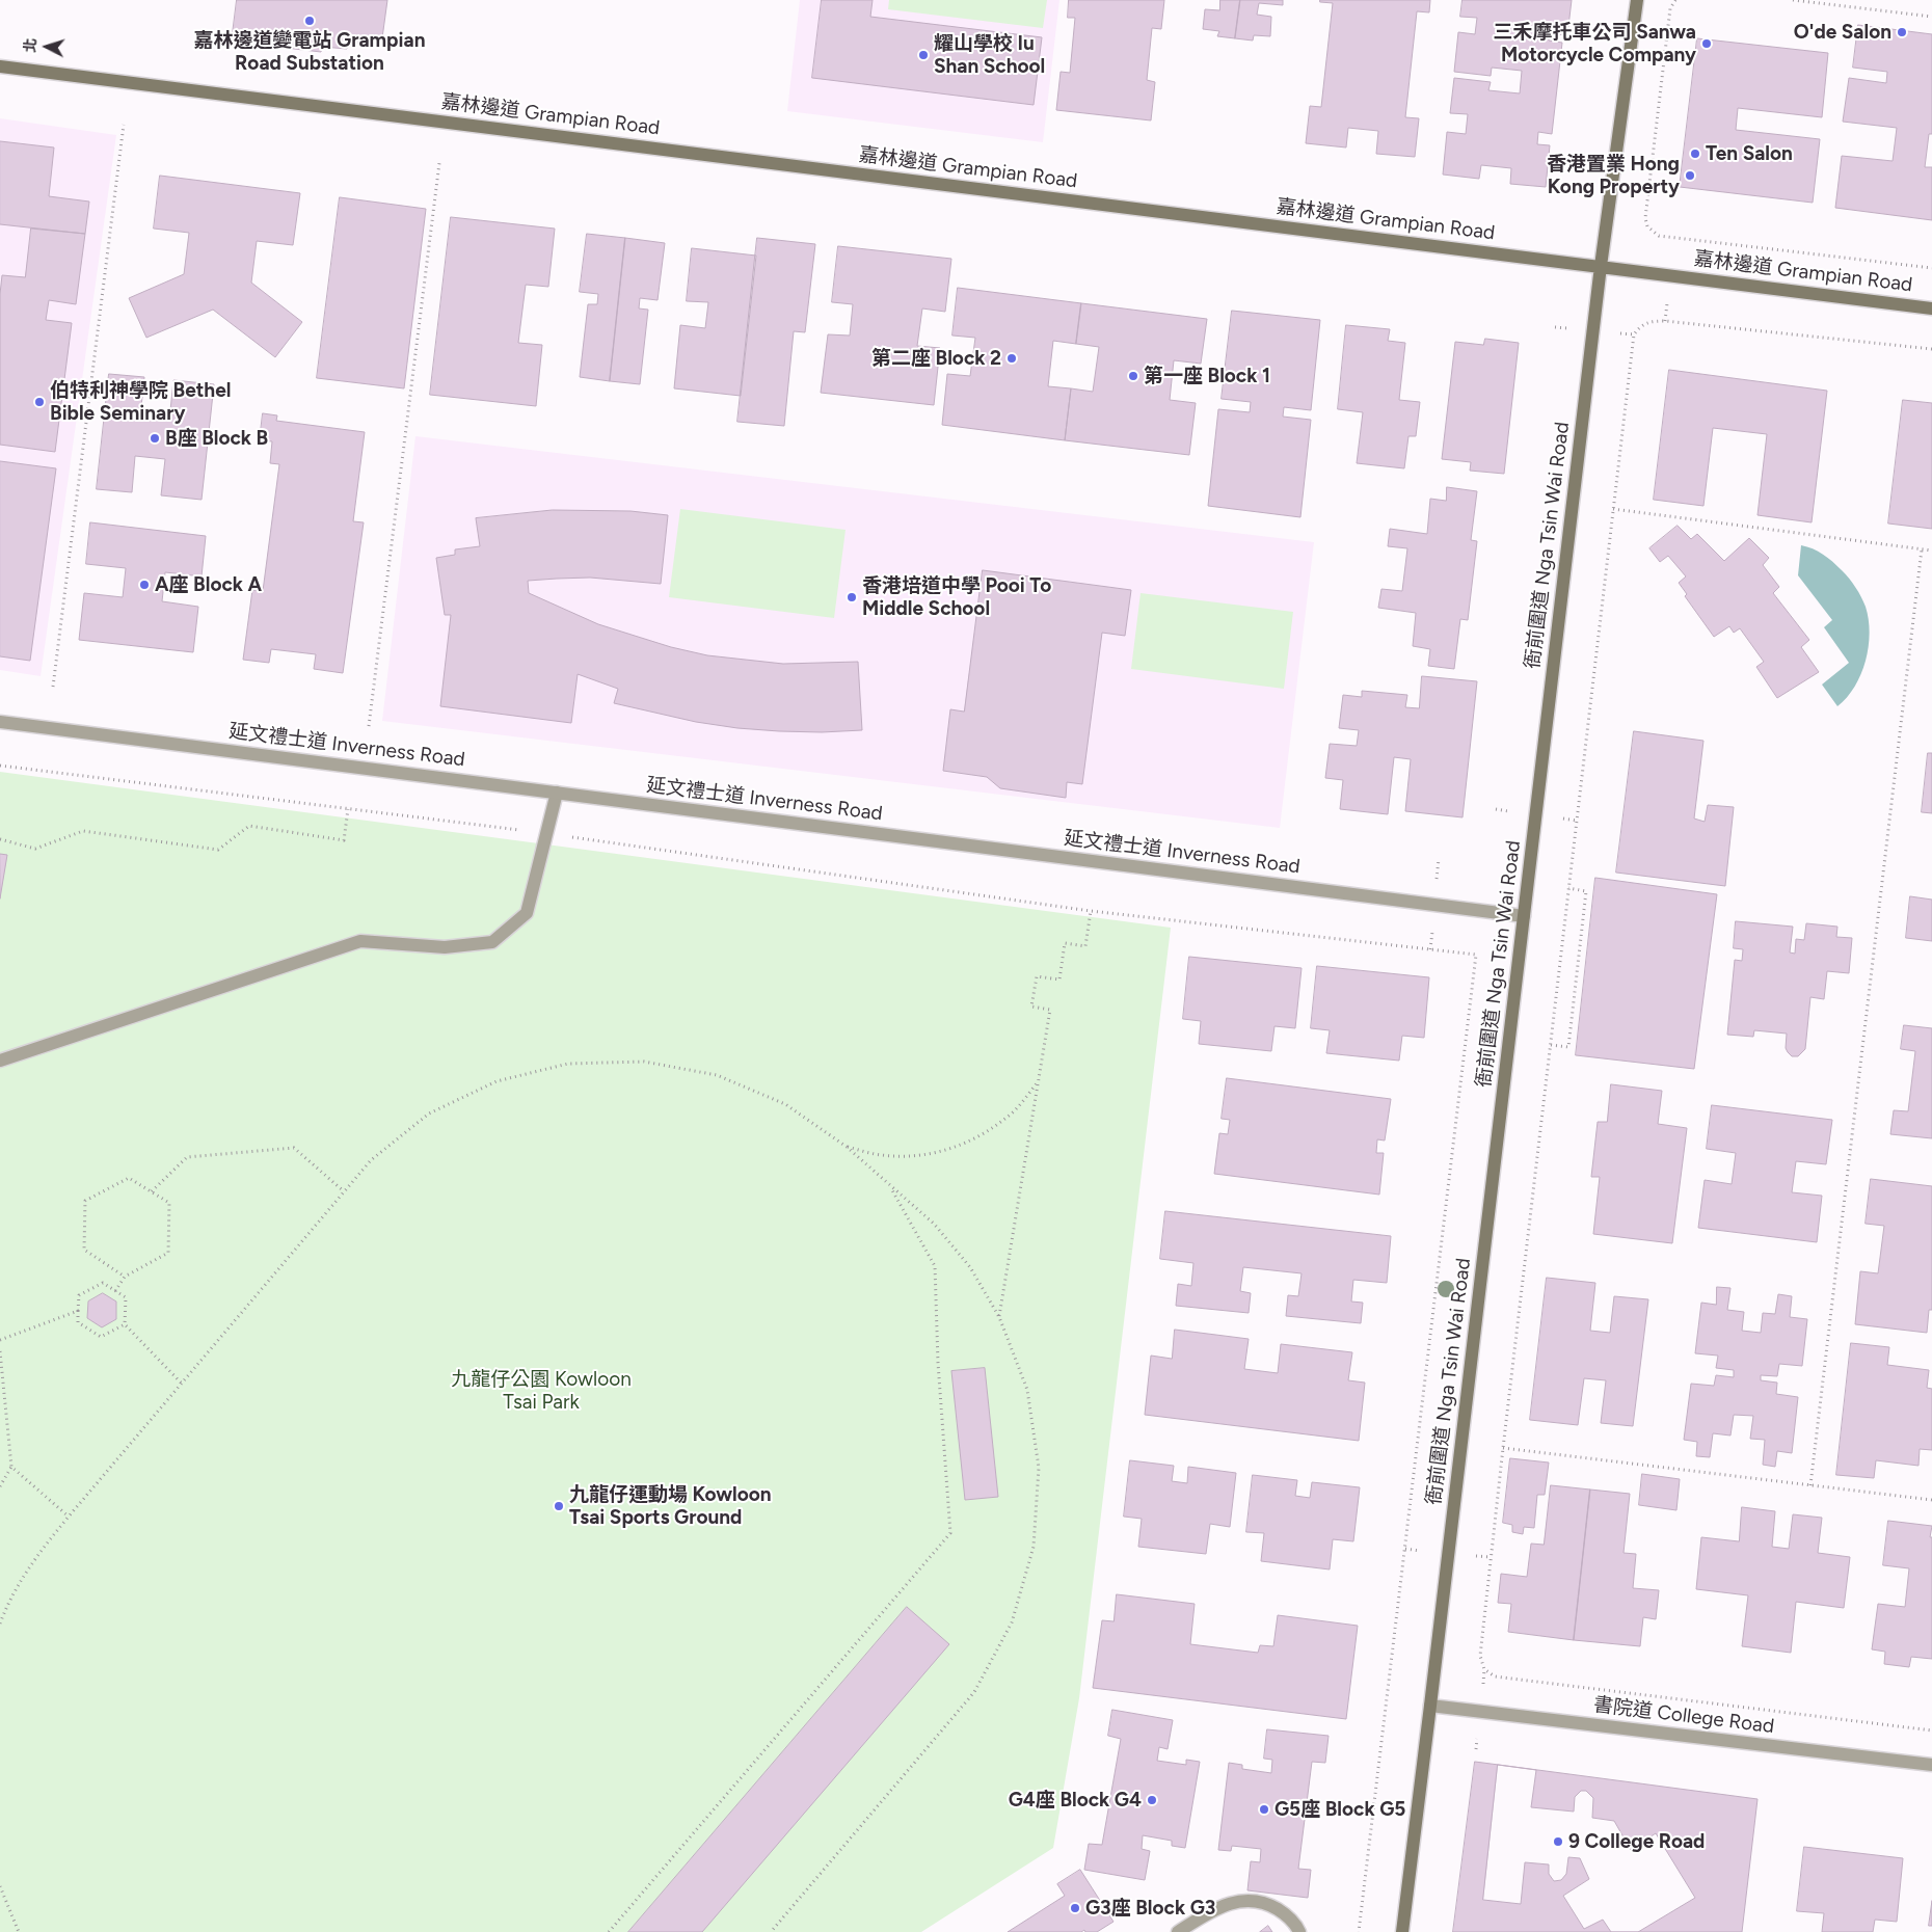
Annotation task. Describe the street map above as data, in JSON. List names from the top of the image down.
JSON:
{
  "streets": {
    "street": [
      "嘉林邊道 Grampian Road",
      "衙前圍道 Nga Tsin Wai Road",
      "延文禮士道 Inverness Road",
      "書院道 College Road"
    ]
  },
  "crossings": [
    ["嘉林邊道 Grampian Road", "衙前圍道 Nga Tsin Wai Road"],
    ["衙前圍道 Nga Tsin Wai Road", "延文禮士道 Inverness Road"],
    ["衙前圍道 Nga Tsin Wai Road", "書院道 College Road"]
  ],
  "parks": ["九龍仔公園 Kowloon Tsai Park"],
  "places": [
    "嘉林邊道變電站 Grampian Road Substation",
    "O'de Salon",
    "三禾摩托車公司 Sanwa Motorcycle Company",
    "耀山學校 Iu Shan School",
    "Ten Salon",
    "香港置業 Hong Kong Property",
    "第二座 Block 2",
    "第一座 Block 1",
    "伯特利神學院 Bethel Bible Seminary",
    "B座 Block B",
    "A座 Block A",
    "香港培道中學 Pooi To Middle School",
    "九龍仔運動場 Kowloon Tsai Sports Ground",
    "G4座 Block G4",
    "G5座 Block G5",
    "9 College Road",
    "G3座 Block G3"
  ],
  "north": "left"
}
